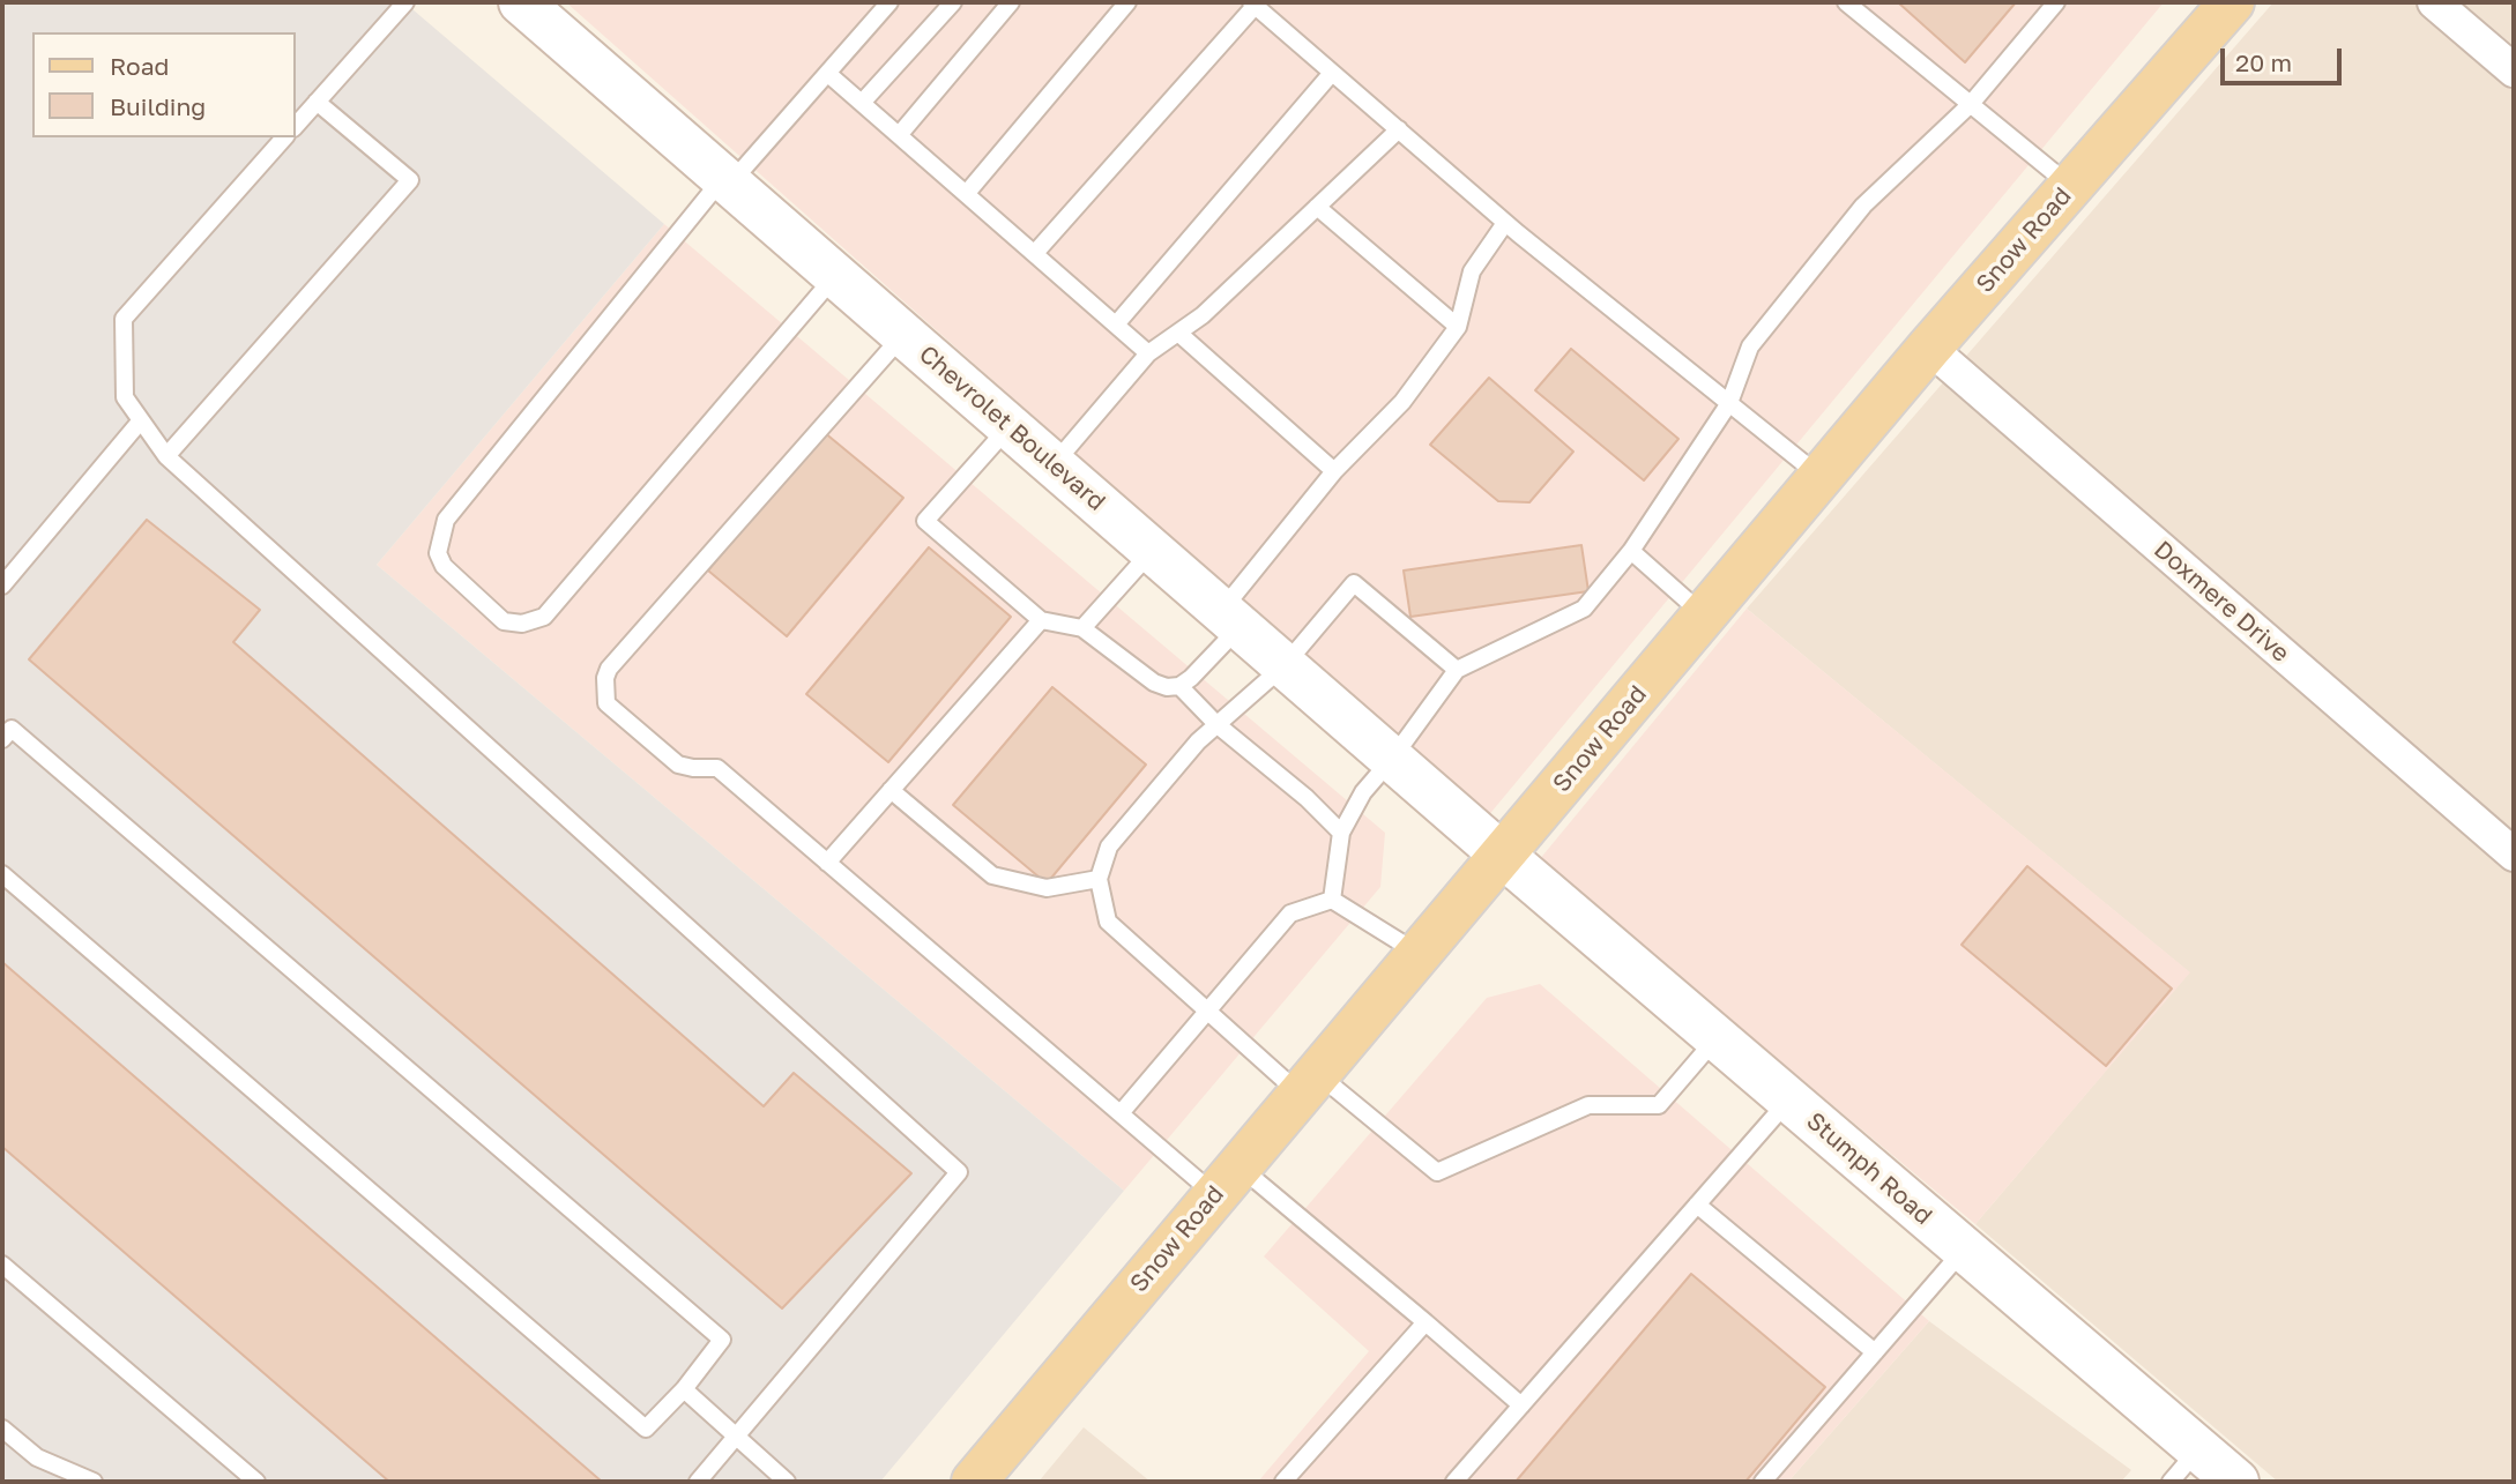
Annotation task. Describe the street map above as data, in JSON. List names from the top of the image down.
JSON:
{
  "streets": {
    "main road": ["Snow Road", "Chevrolet Boulevard", "Stumph Road"],
    "street": ["Doxmere Drive"]
  },
  "crossings": [
    ["Snow Road", "Chevrolet Boulevard"],
    ["Snow Road", "Doxmere Drive"],
    ["Snow Road", "Stumph Road"],
    ["Chevrolet Boulevard", "Stumph Road"]
  ],
  "legend": ["Road", "Building"],
  "scale_bar": "20 m"
}
